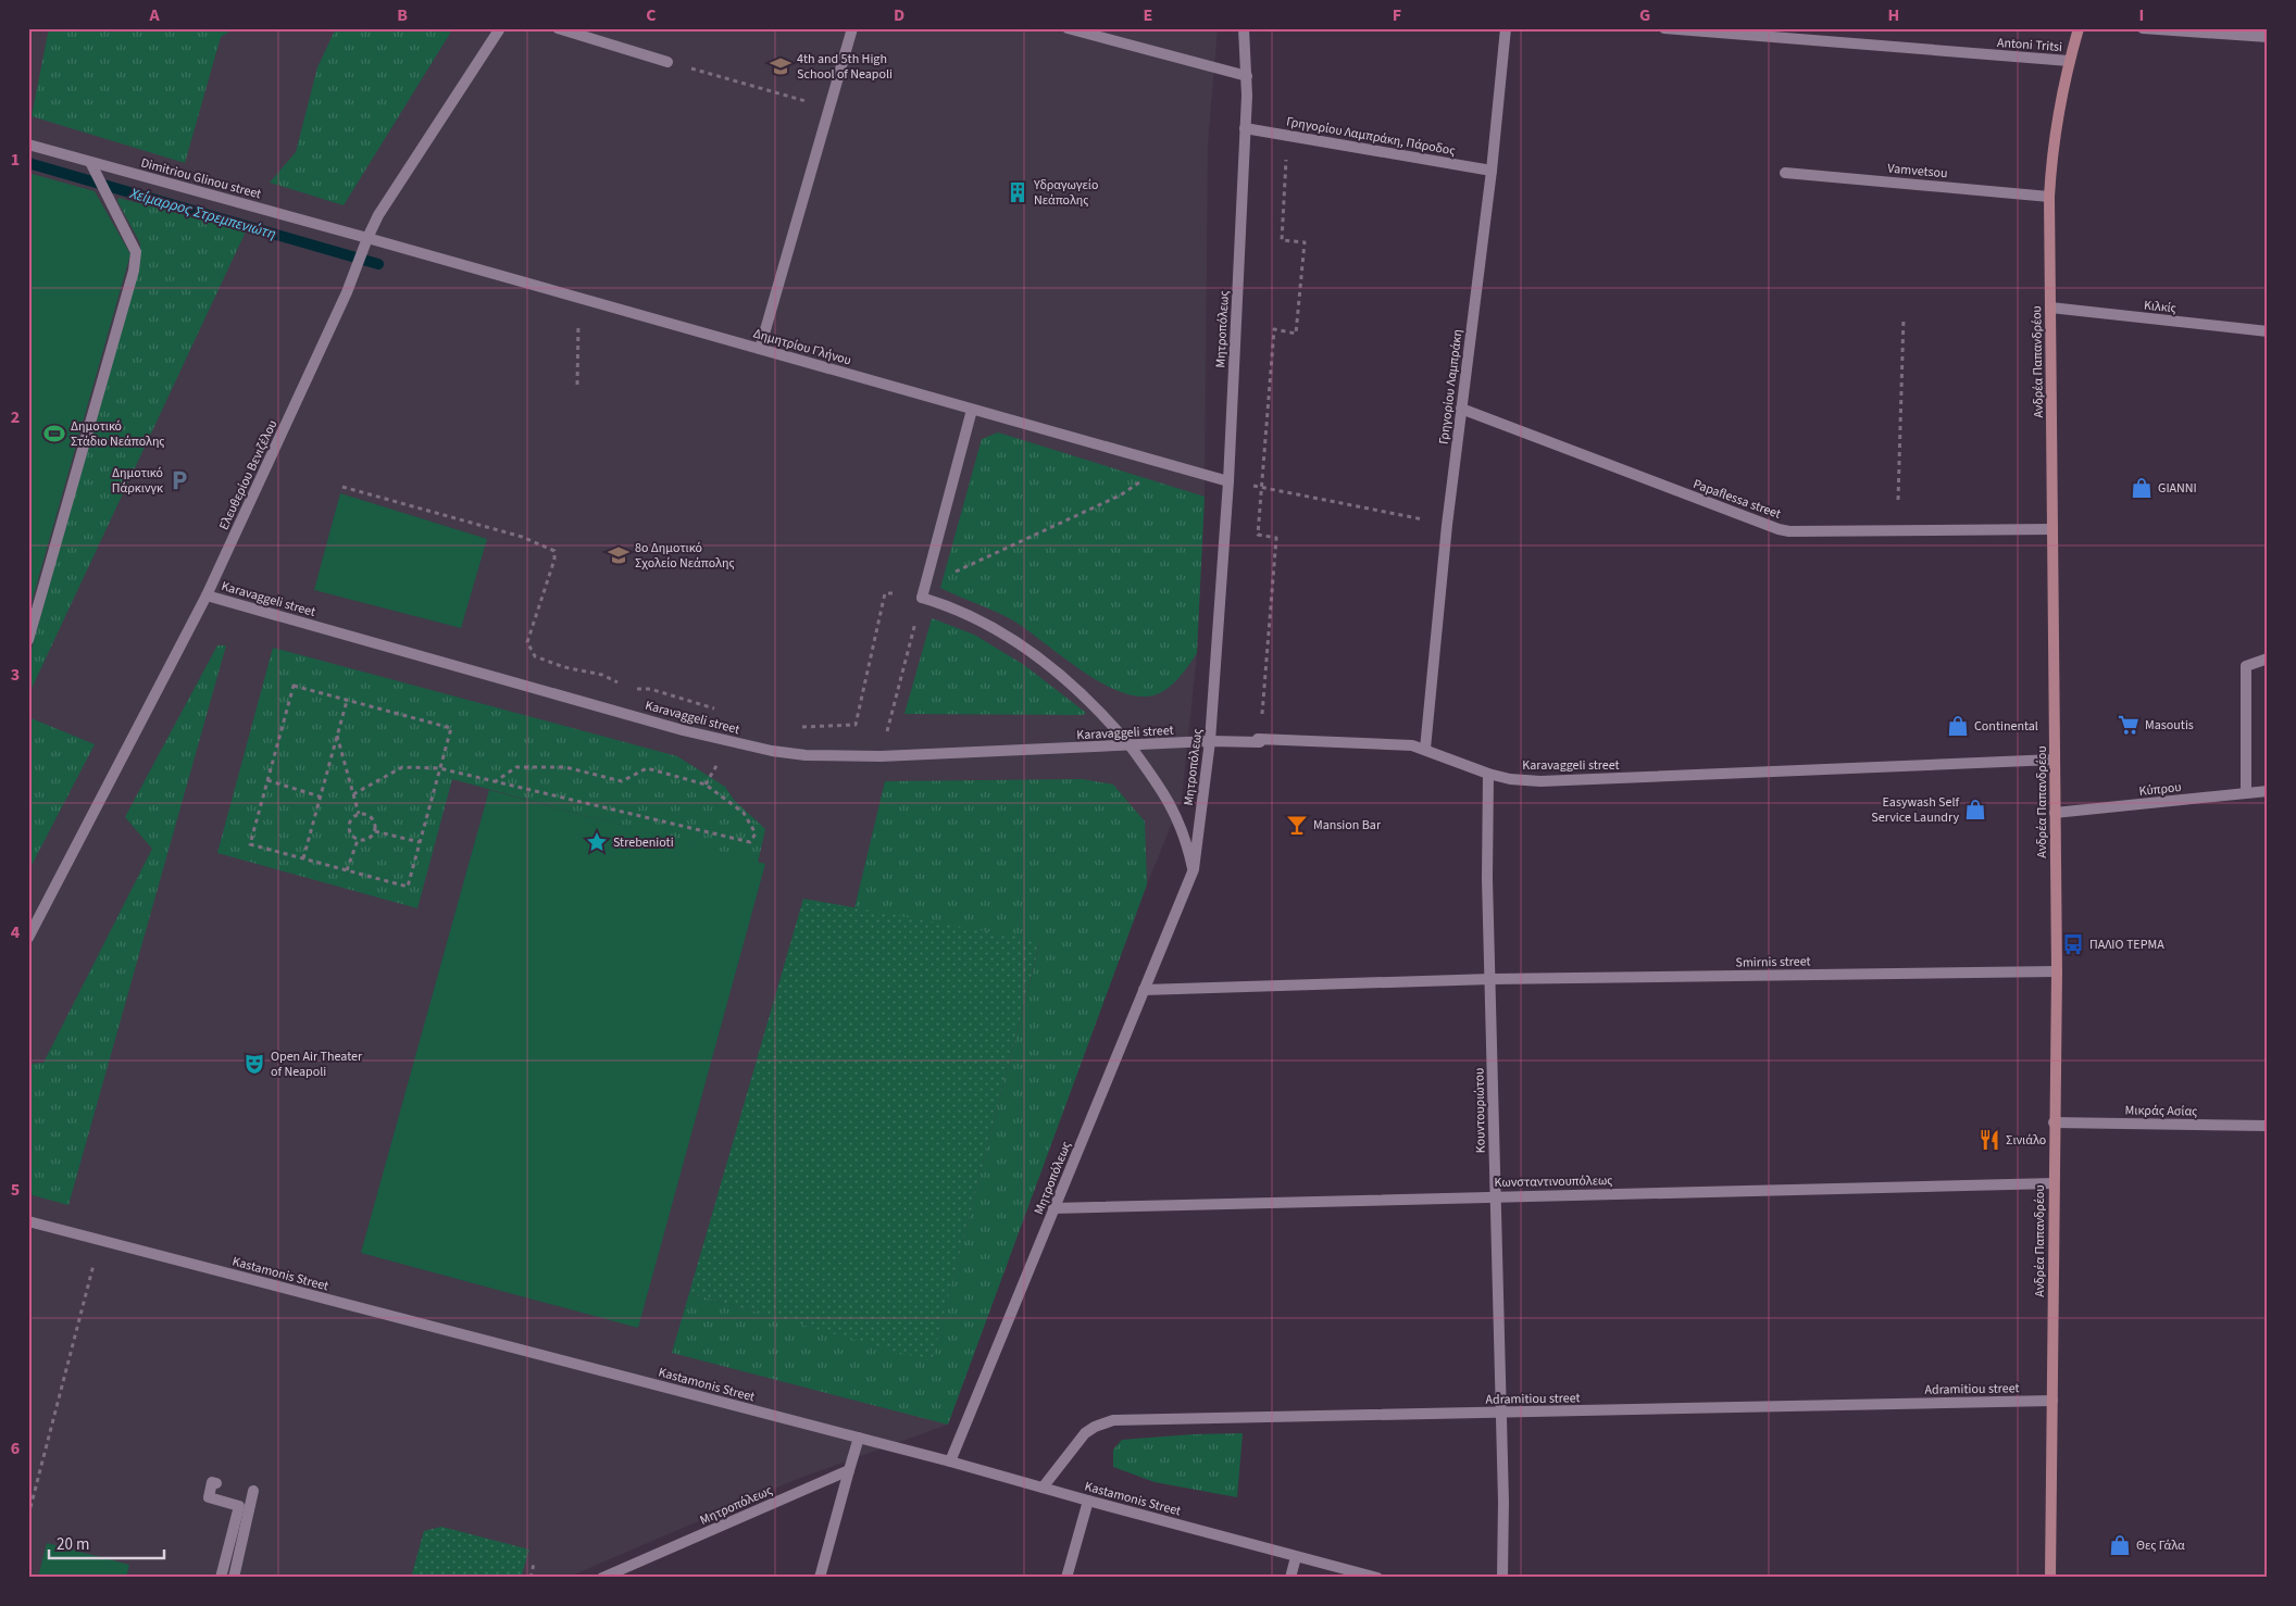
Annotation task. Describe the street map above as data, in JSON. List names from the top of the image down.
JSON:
{
  "streets": {
    "main road": ["Ανδρέα Παπανδρέου"],
    "street": [
      "Antoni Tritsi",
      "Γρηγορίου Λαμπράκη, Πάροδος",
      "Vamvetsou",
      "Dimitriou Glinou street",
      "Κιλκίς",
      "Μητροπόλεως",
      "Δημητρίου Γλήνου",
      "Γρηγορίου Λαμπράκη",
      "Ελευθερίου Βενιζέλου",
      "Papaflessa street",
      "Karavaggeli street",
      "Κύπρου",
      "Smirnis street",
      "Κουντουριώτου",
      "Μικράς Ασίας",
      "Κωνσταντινουπόλεως",
      "Kastamonis Street",
      "Adramitiou street"
    ]
  },
  "crossings": [
    ["Antoni Tritsi", "Ανδρέα Παπανδρέου"],
    ["Γρηγορίου Λαμπράκη, Πάροδος", "Μητροπόλεως"],
    ["Γρηγορίου Λαμπράκη, Πάροδος", "Γρηγορίου Λαμπράκη"],
    ["Vamvetsou", "Ανδρέα Παπανδρέου"],
    ["Dimitriou Glinou street", "Δημητρίου Γλήνου"],
    ["Dimitriou Glinou street", "Ελευθερίου Βενιζέλου"],
    ["Κιλκίς", "Ανδρέα Παπανδρέου"],
    ["Μητροπόλεως", "Δημητρίου Γλήνου"],
    ["Μητροπόλεως", "Karavaggeli street"],
    ["Μητροπόλεως", "Smirnis street"],
    ["Μητροπόλεως", "Κωνσταντινουπόλεως"],
    ["Μητροπόλεως", "Kastamonis Street"],
    ["Δημητρίου Γλήνου", "Ελευθερίου Βενιζέλου"],
    ["Ανδρέα Παπανδρέου", "Papaflessa street"],
    ["Ανδρέα Παπανδρέου", "Karavaggeli street"],
    ["Ανδρέα Παπανδρέου", "Κύπρου"],
    ["Ανδρέα Παπανδρέου", "Smirnis street"],
    ["Ανδρέα Παπανδρέου", "Μικράς Ασίας"],
    ["Ανδρέα Παπανδρέου", "Κωνσταντινουπόλεως"],
    ["Ανδρέα Παπανδρέου", "Adramitiou street"],
    ["Γρηγορίου Λαμπράκη", "Papaflessa street"],
    ["Γρηγορίου Λαμπράκη", "Karavaggeli street"],
    ["Ελευθερίου Βενιζέλου", "Karavaggeli street"],
    ["Karavaggeli street", "Κουντουριώτου"],
    ["Smirnis street", "Κουντουριώτου"],
    ["Κουντουριώτου", "Κωνσταντινουπόλεως"],
    ["Κουντουριώτου", "Adramitiou street"],
    ["Kastamonis Street", "Adramitiou street"]
  ],
  "water": ["Χείμαρρος Στρεμπενιώτη"],
  "places": {
    "school or university": ["4th and 5th High School of Neapoli", "8ο Δημοτικό Σχολείο Νεάπολης"],
    "building": ["Υδραγωγείο Νεάπολης"],
    "sports": ["Δημοτικό Στάδιο Νεάπολης"],
    "parking": ["Δημοτικό Πάρκινγκ"],
    "shop": [
      "GIANNI",
      "Continental",
      "Easywash Self Service Laundry",
      "Θες Γάλα"
    ],
    "supermarket": ["Masoutis"],
    "bar": ["Mansion Bar"],
    "place": ["Strebenioti"],
    "bus stop": ["ΠΑΛΙΟ ΤΕΡΜΑ"],
    "theatre": ["Open Air Theater of Neapoli"],
    "restaurant": ["Σινιάλο"]
  },
  "scale_bar": "20 m",
  "grid": {
    "columns": [
      "A",
      "B",
      "C",
      "D",
      "E",
      "F",
      "G",
      "H",
      "I"
    ],
    "rows": [
      "1",
      "2",
      "3",
      "4",
      "5",
      "6"
    ]
  }
}
